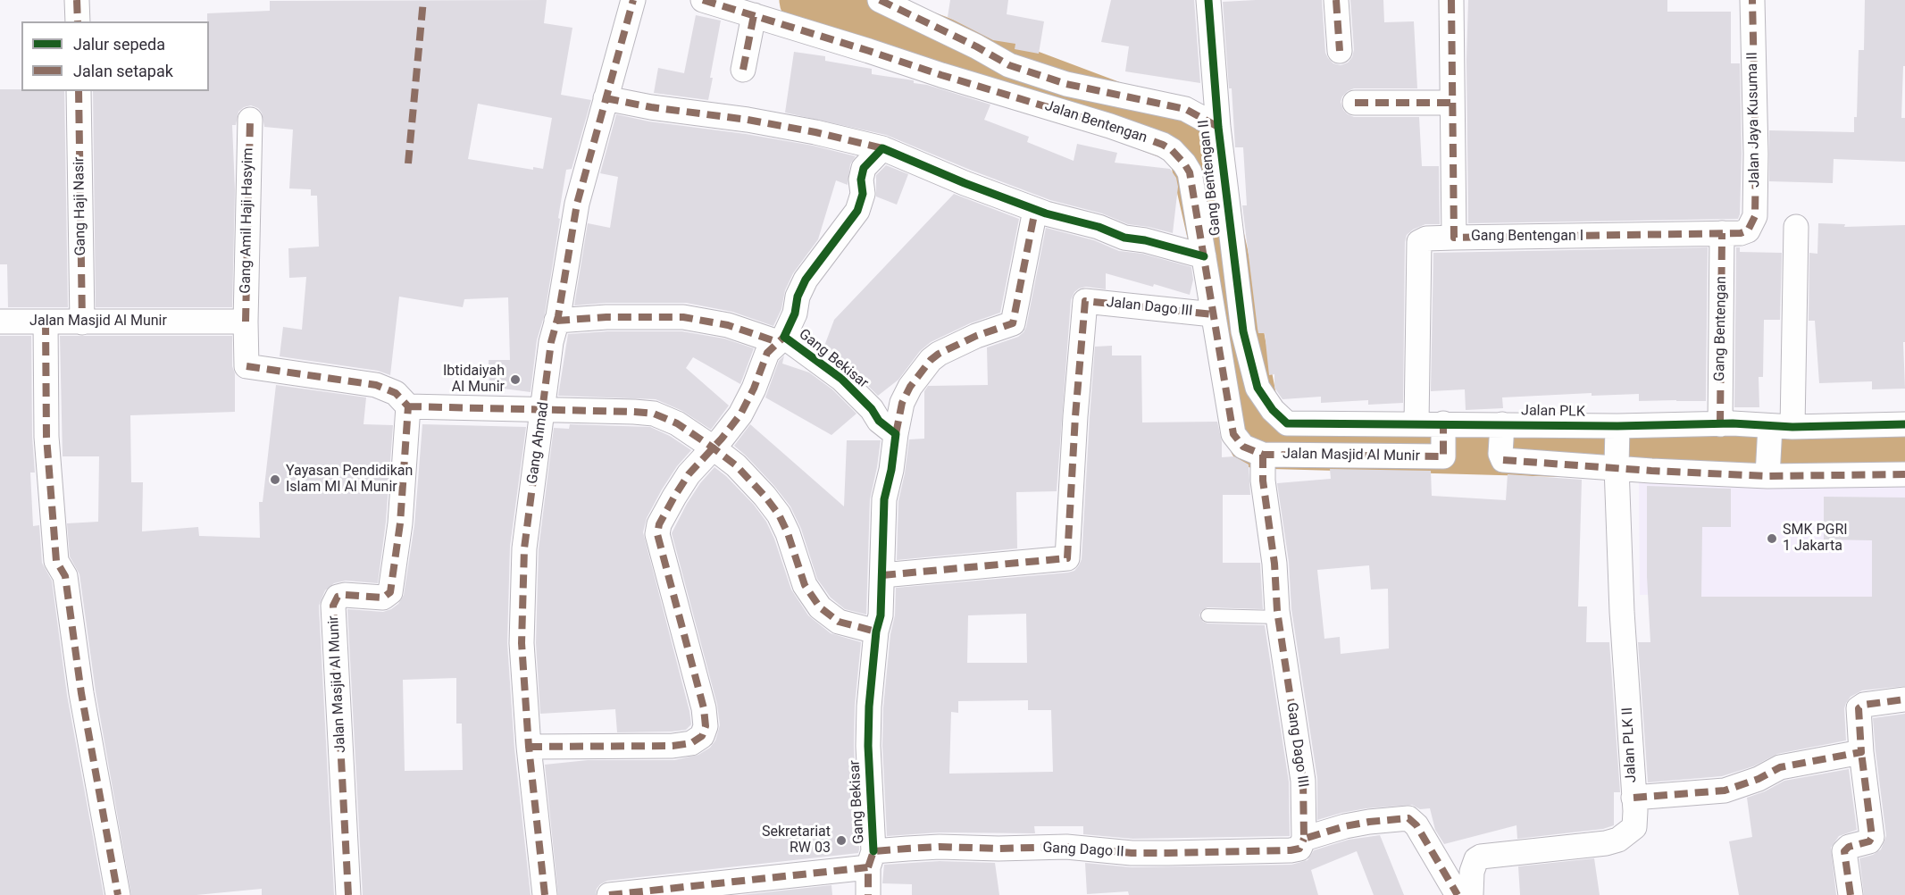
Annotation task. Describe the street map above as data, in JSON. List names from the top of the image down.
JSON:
{
  "streets": {
    "street": [
      "Jalan Jaya Kusuma II",
      "Jalan Bentengan",
      "Gang Bentengan II",
      "Gang Haji Nasir",
      "Gang Amil Haji Hasyim",
      "Gang Bentengan I",
      "Jalan Dago III",
      "Jalan Masjid Al Munir",
      "Gang Bentengan",
      "Gang Bekisar",
      "Jalan PLK",
      "Gang Ahmad",
      "Gang Dago III",
      "Jalan PLK II",
      "Gang Dago II"
    ]
  },
  "crossings": [
    ["Jalan Jaya Kusuma II", "Gang Bentengan I"],
    ["Jalan Jaya Kusuma II", "Gang Bentengan"],
    ["Jalan Bentengan", "Gang Bentengan II"],
    ["Jalan Bentengan", "Jalan Dago III"],
    ["Jalan Bentengan", "Jalan Masjid Al Munir"],
    ["Jalan Bentengan", "Jalan PLK"],
    ["Jalan Bentengan", "Gang Dago III"],
    ["Gang Haji Nasir", "Jalan Masjid Al Munir"],
    ["Gang Amil Haji Hasyim", "Jalan Masjid Al Munir"],
    ["Gang Bentengan I", "Gang Bentengan"],
    ["Jalan Dago III", "Gang Bekisar"],
    ["Jalan Masjid Al Munir", "Jalan PLK"],
    ["Jalan Masjid Al Munir", "Gang Dago III"],
    ["Gang Bentengan", "Jalan PLK"],
    ["Gang Bekisar", "Gang Dago II"],
    ["Jalan PLK", "Gang Dago III"],
    ["Jalan PLK", "Jalan PLK II"],
    ["Gang Dago III", "Gang Dago II"]
  ],
  "places": [
    "Ibtidaiyah Al Munir",
    "Yayasan Pendidikan Islam MI Al Munir",
    "SMK PGRI 1 Jakarta",
    "Sekretariat RW 03"
  ],
  "legend": ["Jalur sepeda", "Jalan setapak"]
}
